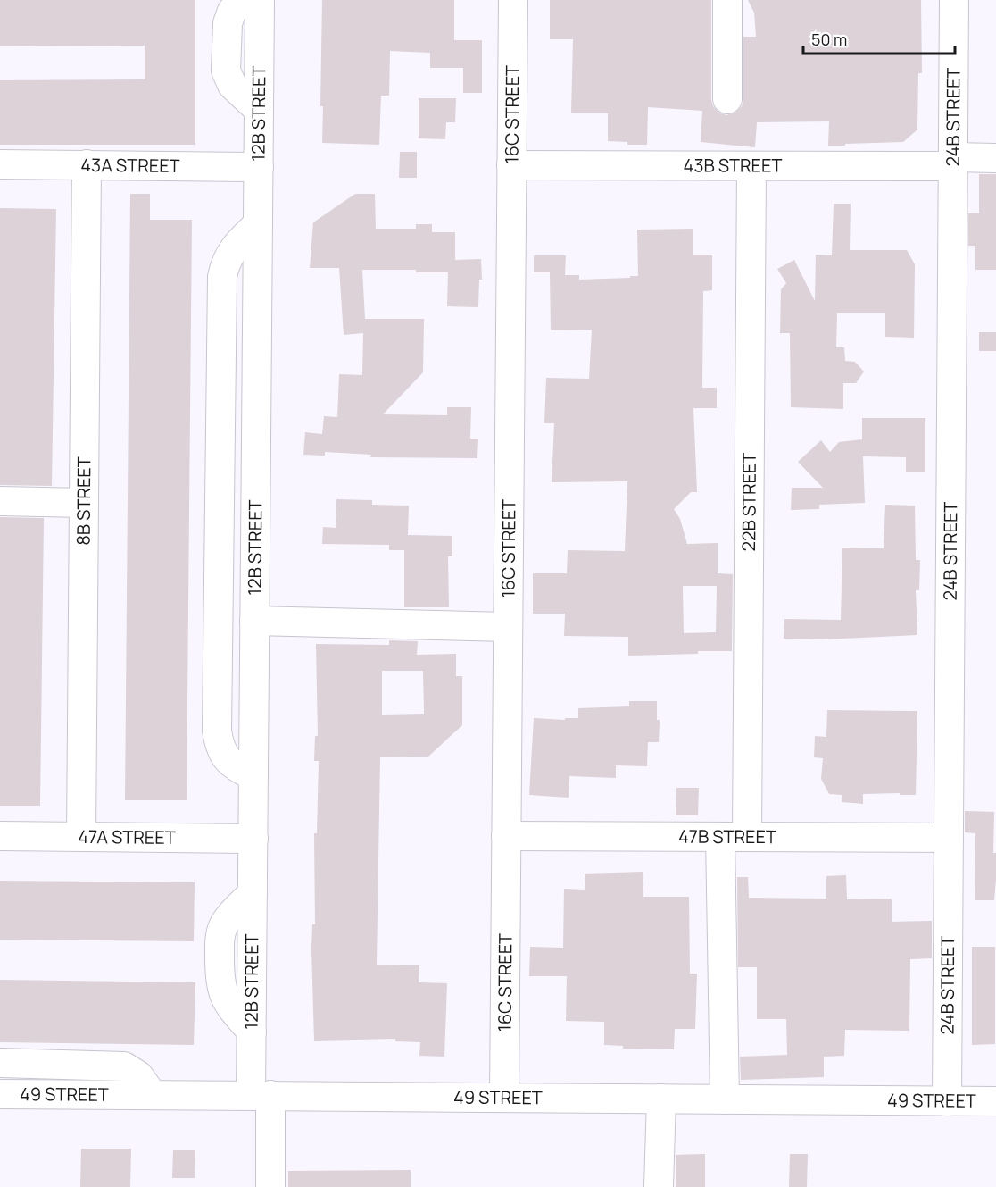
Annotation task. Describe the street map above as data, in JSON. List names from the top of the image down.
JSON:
{
  "streets": {
    "street": [
      "12B STREET",
      "16C STREET",
      "24B STREET",
      "43A STREET",
      "43B STREET",
      "8B STREET",
      "22B STREET",
      "47B STREET",
      "47A STREET",
      "49 STREET"
    ]
  },
  "crossings": [
    ["12B STREET", "43A STREET"],
    ["12B STREET", "47A STREET"],
    ["12B STREET", "49 STREET"],
    ["16C STREET", "43B STREET"],
    ["16C STREET", "47B STREET"],
    ["16C STREET", "49 STREET"],
    ["24B STREET", "43B STREET"],
    ["24B STREET", "47B STREET"],
    ["24B STREET", "49 STREET"],
    ["43A STREET", "8B STREET"],
    ["43B STREET", "22B STREET"],
    ["8B STREET", "47A STREET"],
    ["22B STREET", "47B STREET"],
    ["22B STREET", "49 STREET"]
  ],
  "scale_bar": "50 m"
}
